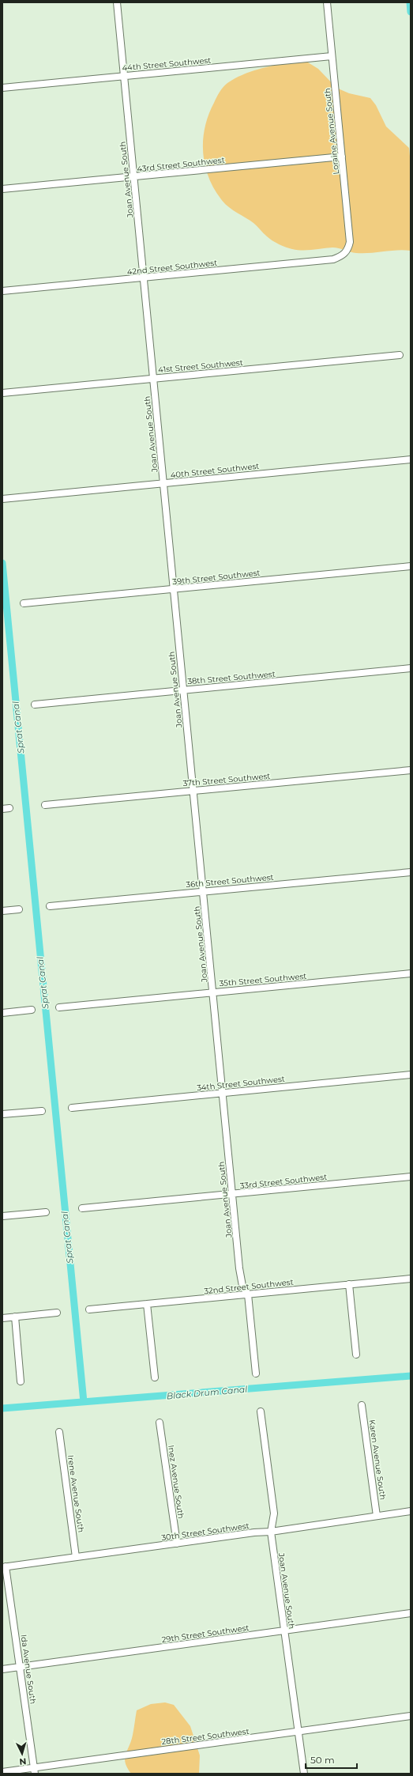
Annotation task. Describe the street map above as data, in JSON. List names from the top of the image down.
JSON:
{
  "streets": {
    "street": [
      "44th Street Southwest",
      "Loraine Avenue South",
      "43rd Street Southwest",
      "Joan Avenue South",
      "42nd Street Southwest",
      "41st Street Southwest",
      "40th Street Southwest",
      "39th Street Southwest",
      "38th Street Southwest",
      "37th Street Southwest",
      "36th Street Southwest",
      "35th Street Southwest",
      "34th Street Southwest",
      "33rd Street Southwest",
      "32nd Street Southwest",
      "Karen Avenue South",
      "Inez Avenue South",
      "Irene Avenue South",
      "30th Street Southwest",
      "29th Street Southwest",
      "Ida Avenue South",
      "28th Street Southwest"
    ]
  },
  "crossings": [
    ["44th Street Southwest", "Loraine Avenue South"],
    ["44th Street Southwest", "Joan Avenue South"],
    ["Loraine Avenue South", "43rd Street Southwest"],
    ["Loraine Avenue South", "42nd Street Southwest"],
    ["43rd Street Southwest", "Joan Avenue South"],
    ["Joan Avenue South", "42nd Street Southwest"],
    ["Joan Avenue South", "41st Street Southwest"],
    ["Joan Avenue South", "40th Street Southwest"],
    ["Joan Avenue South", "39th Street Southwest"],
    ["Joan Avenue South", "38th Street Southwest"],
    ["Joan Avenue South", "37th Street Southwest"],
    ["Joan Avenue South", "36th Street Southwest"],
    ["Joan Avenue South", "35th Street Southwest"],
    ["Joan Avenue South", "34th Street Southwest"],
    ["Joan Avenue South", "33rd Street Southwest"],
    ["Joan Avenue South", "32nd Street Southwest"],
    ["Joan Avenue South", "30th Street Southwest"],
    ["Joan Avenue South", "29th Street Southwest"],
    ["Joan Avenue South", "28th Street Southwest"],
    ["Karen Avenue South", "30th Street Southwest"],
    ["Inez Avenue South", "30th Street Southwest"],
    ["Irene Avenue South", "30th Street Southwest"],
    ["30th Street Southwest", "Ida Avenue South"],
    ["29th Street Southwest", "Ida Avenue South"],
    ["Ida Avenue South", "28th Street Southwest"]
  ],
  "water": ["Sprat Canal", "Black Drum Canal"],
  "scale_bar": "50 m",
  "north": "bottom"
}
